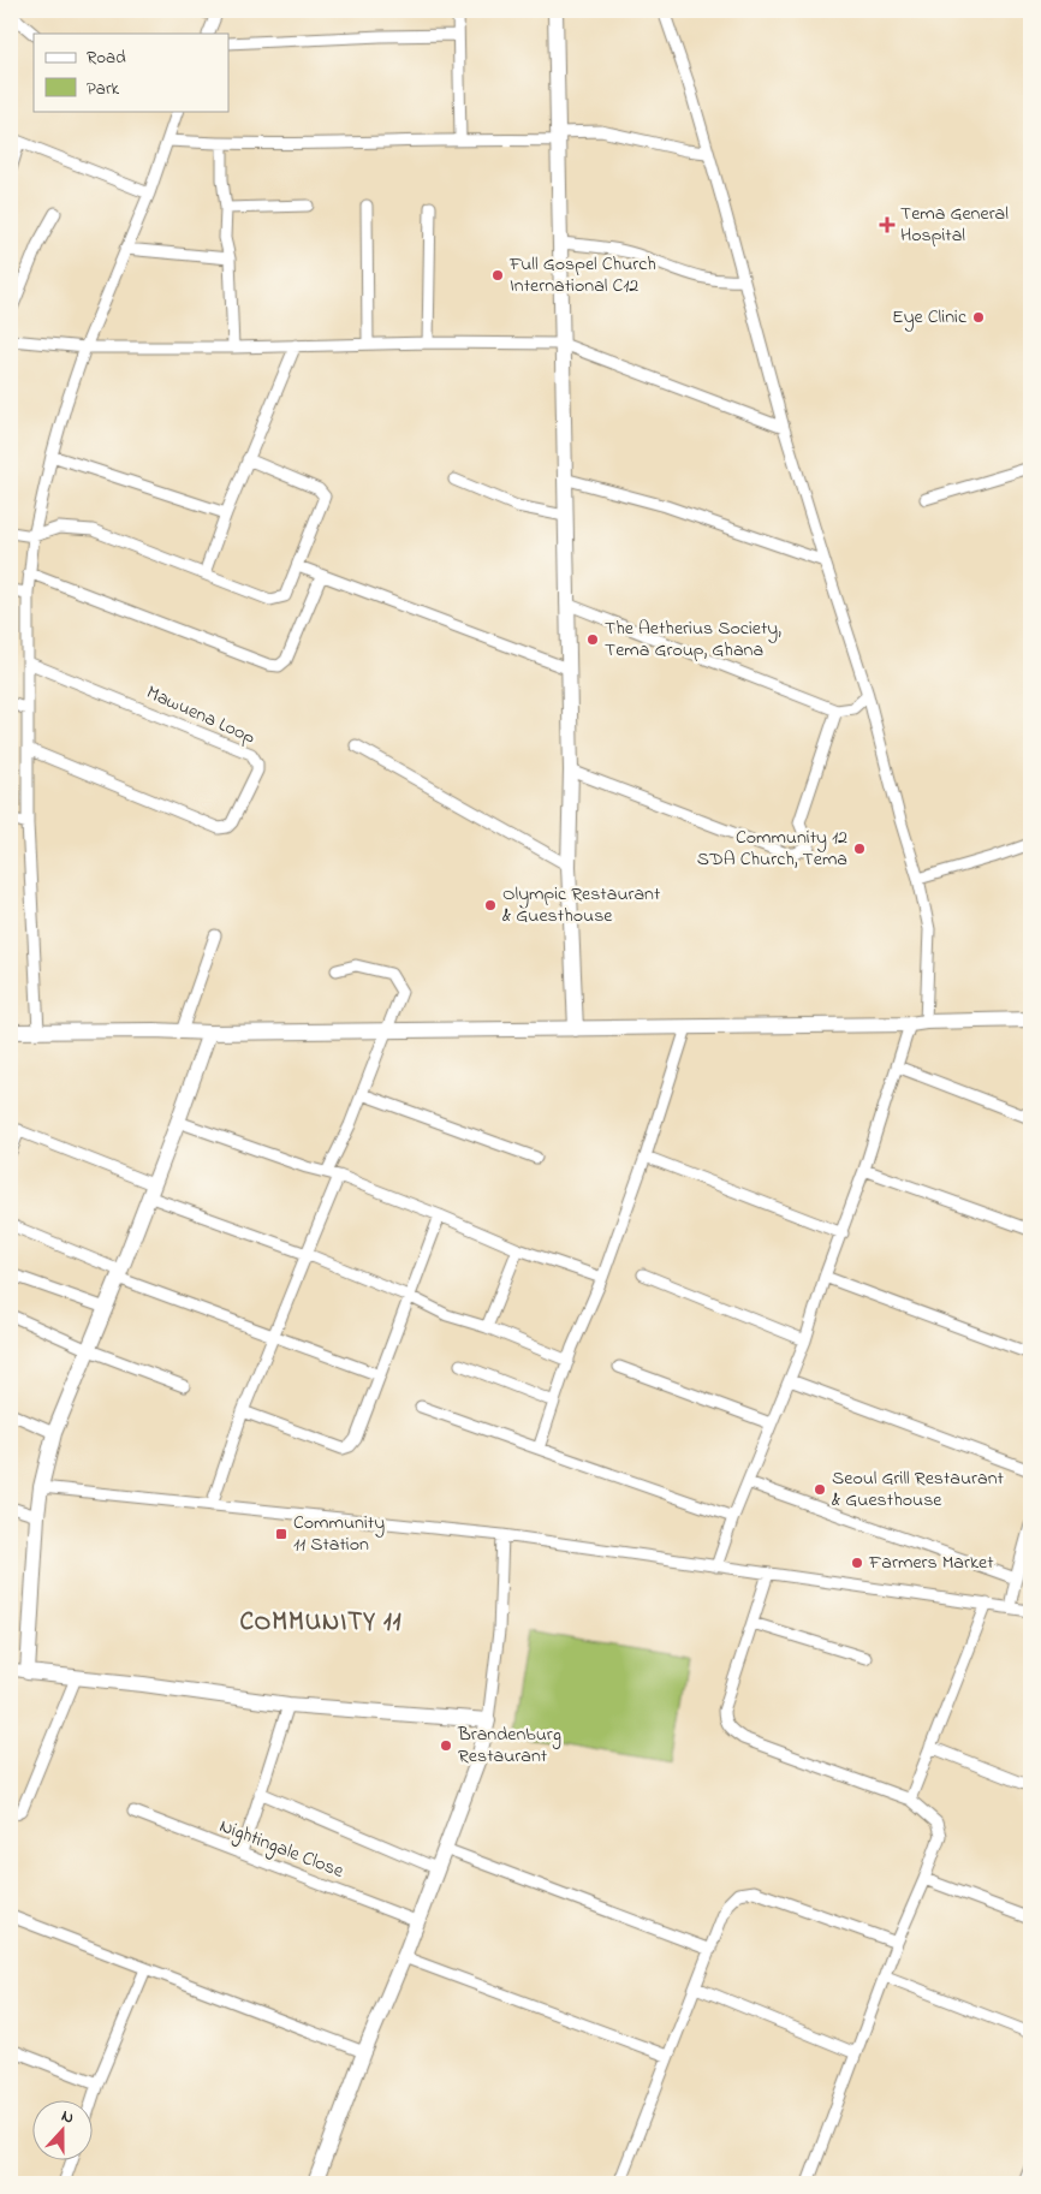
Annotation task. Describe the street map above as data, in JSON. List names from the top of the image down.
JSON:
{
  "streets": {
    "street": ["Mawuena Loop", "Nightingale Close"]
  },
  "districts": ["COMMUNITY 11"],
  "places": {
    "health": ["Tema General Hospital"],
    "other": [
      "Full Gospel Church International C12",
      "Eye Clinic",
      "The Aetherius Society, Tema Group, Ghana",
      "Community 12 SDA Church, Tema",
      "Olympic Restaurant & Guesthouse",
      "Seoul Grill Restaurant & Guesthouse",
      "Farmers Market",
      "Brandenburg Restaurant"
    ],
    "transit": ["Community 11 Station"]
  },
  "legend": ["Road", "Park"],
  "north": "top"
}
